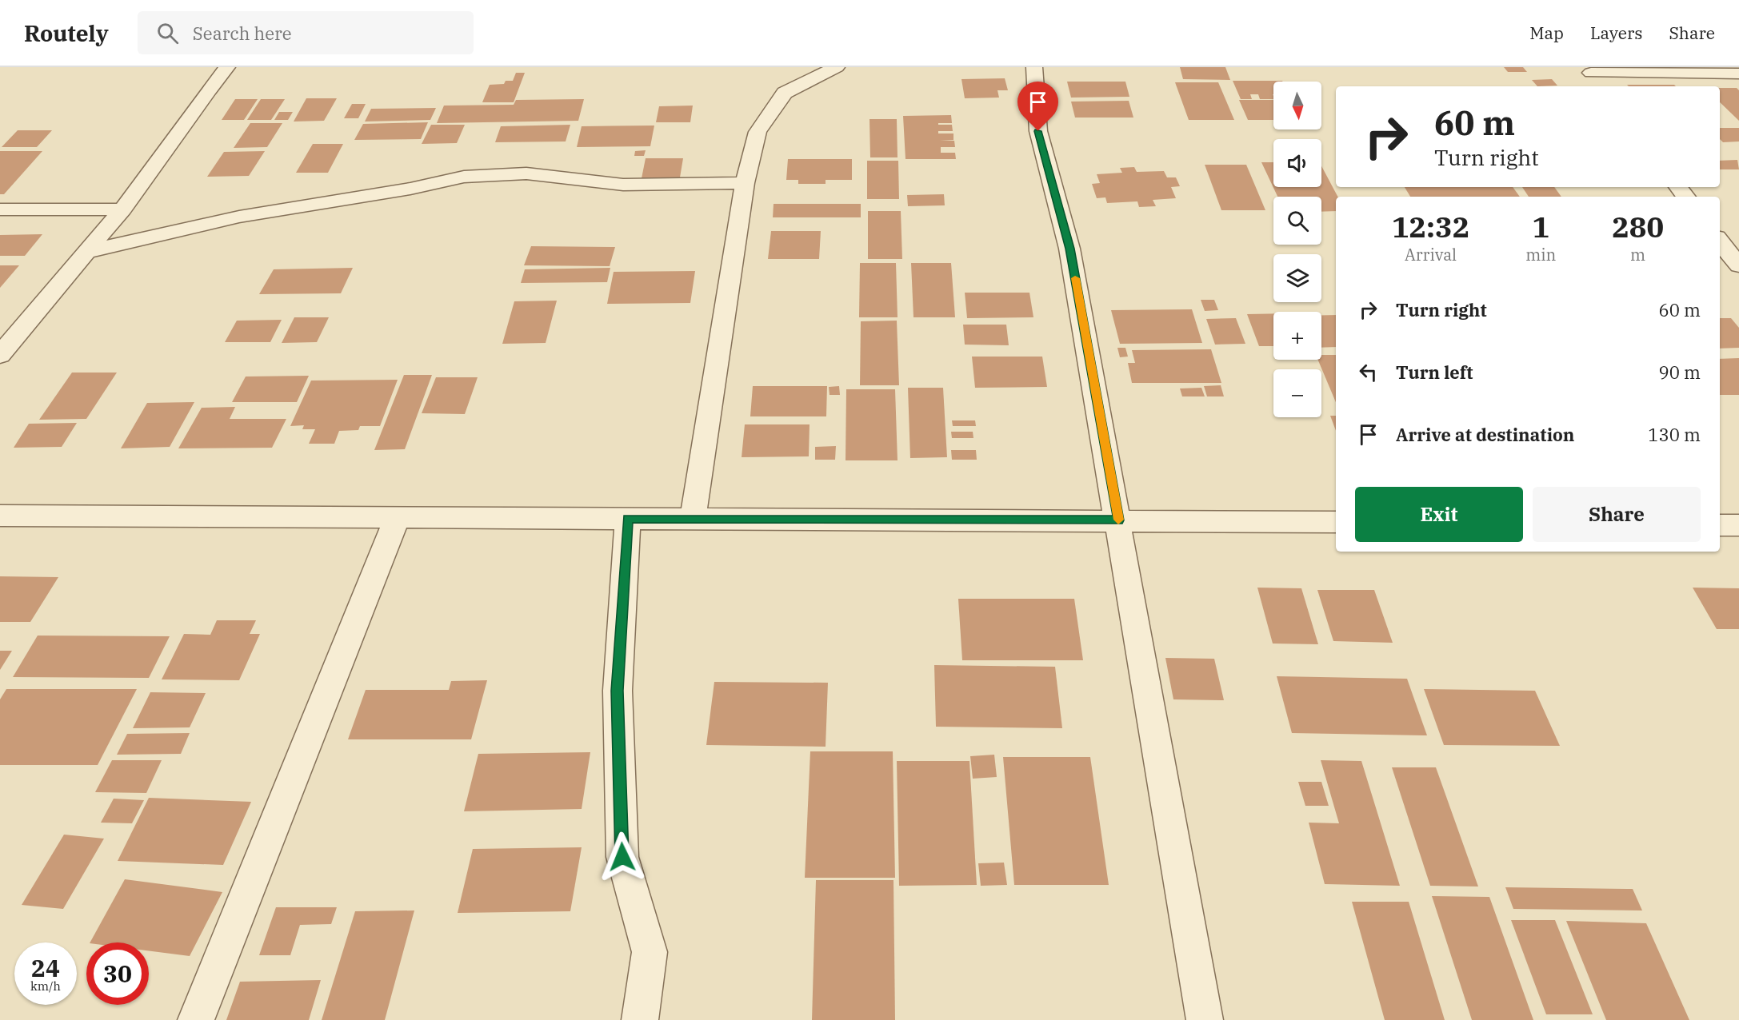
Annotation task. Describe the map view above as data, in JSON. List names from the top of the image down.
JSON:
{
  "north": "bottom",
  "page": {
    "header": "Routely",
    "search": "Search here",
    "nav": ["Map", "Layers", "Share"],
    "map_buttons": ["+", "−"],
    "turn": ["60 m", "Turn right"],
    "eta": [
      "12:32",
      "Arrival",
      "1",
      "min",
      "280",
      "m"
    ],
    "list": [
      {
        "name": "Turn right",
        "value": "60 m"
      },
      {
        "name": "Turn left",
        "value": "90 m"
      },
      {
        "name": "Arrive at destination",
        "value": "130 m"
      }
    ],
    "buttons": ["Exit", "Share"],
    "speed": "24 km/h",
    "limit": "30"
  }
}
